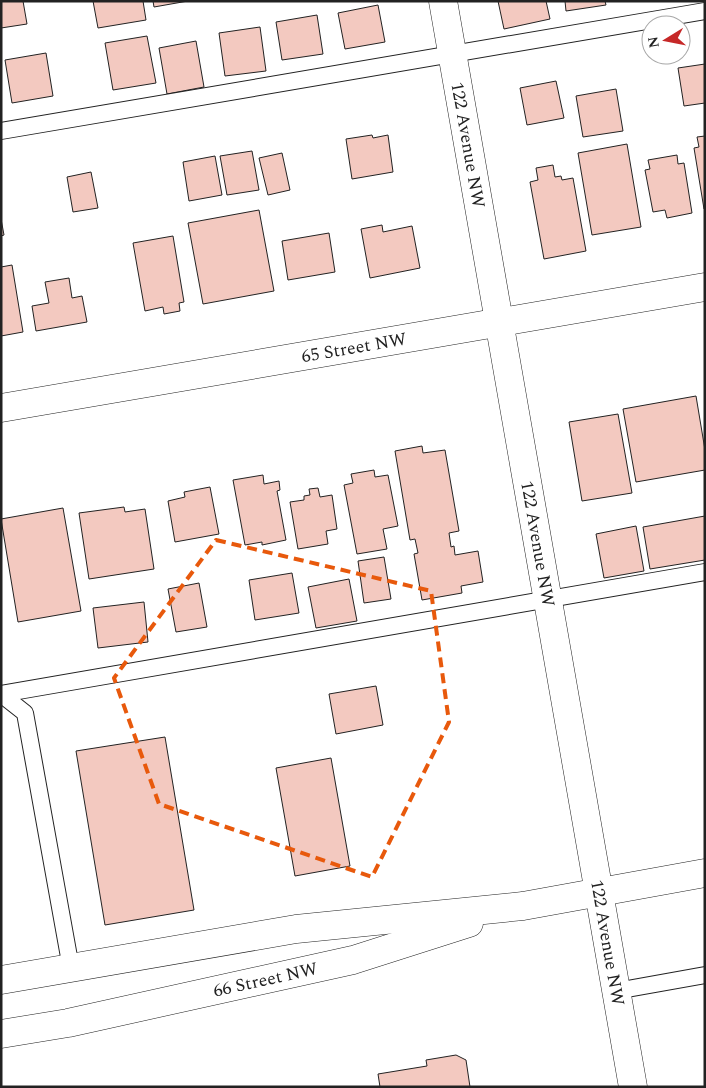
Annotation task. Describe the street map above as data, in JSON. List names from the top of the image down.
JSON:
{
  "streets": {
    "street": ["122 Avenue NW", "65 Street NW", "66 Street NW"]
  },
  "crossings": [
    ["122 Avenue NW", "65 Street NW"],
    ["122 Avenue NW", "66 Street NW"]
  ],
  "north": "left"
}
